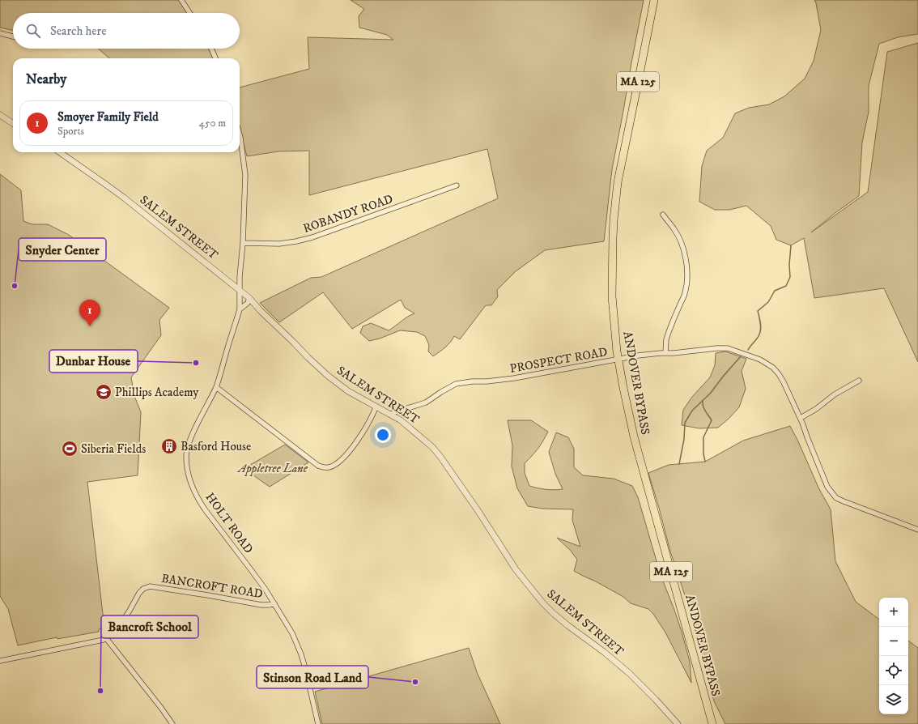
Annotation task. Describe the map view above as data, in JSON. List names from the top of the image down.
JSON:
{
  "streets": {
    "main road": ["MA 125", "ANDOVER BYPASS"],
    "street": [
      "ROBANDY ROAD",
      "SALEM STREET",
      "PROSPECT ROAD",
      "HOLT ROAD",
      "BANCROFT ROAD"
    ]
  },
  "crossings": [
    ["ROBANDY ROAD", "HOLT ROAD"],
    ["SALEM STREET", "PROSPECT ROAD"],
    ["SALEM STREET", "HOLT ROAD"],
    ["PROSPECT ROAD", "ANDOVER BYPASS"],
    ["HOLT ROAD", "BANCROFT ROAD"]
  ],
  "parks": ["Appletree Lane"],
  "places": {
    "other": [
      "Snyder Center",
      "Dunbar House",
      "Stinson Road Land",
      "Bancroft School"
    ],
    "school or university": ["Phillips Academy"],
    "building": ["Basford House"],
    "sports": ["Siberia Fields"]
  },
  "page": {
    "search": "Search here",
    "heading": "Nearby",
    "list": [
      {
        "mark": "1",
        "name": "Smoyer Family Field",
        "note": "Sports",
        "value": "450 m"
      }
    ],
    "pins": "1",
    "map_buttons": ["+", "−"]
  }
}
